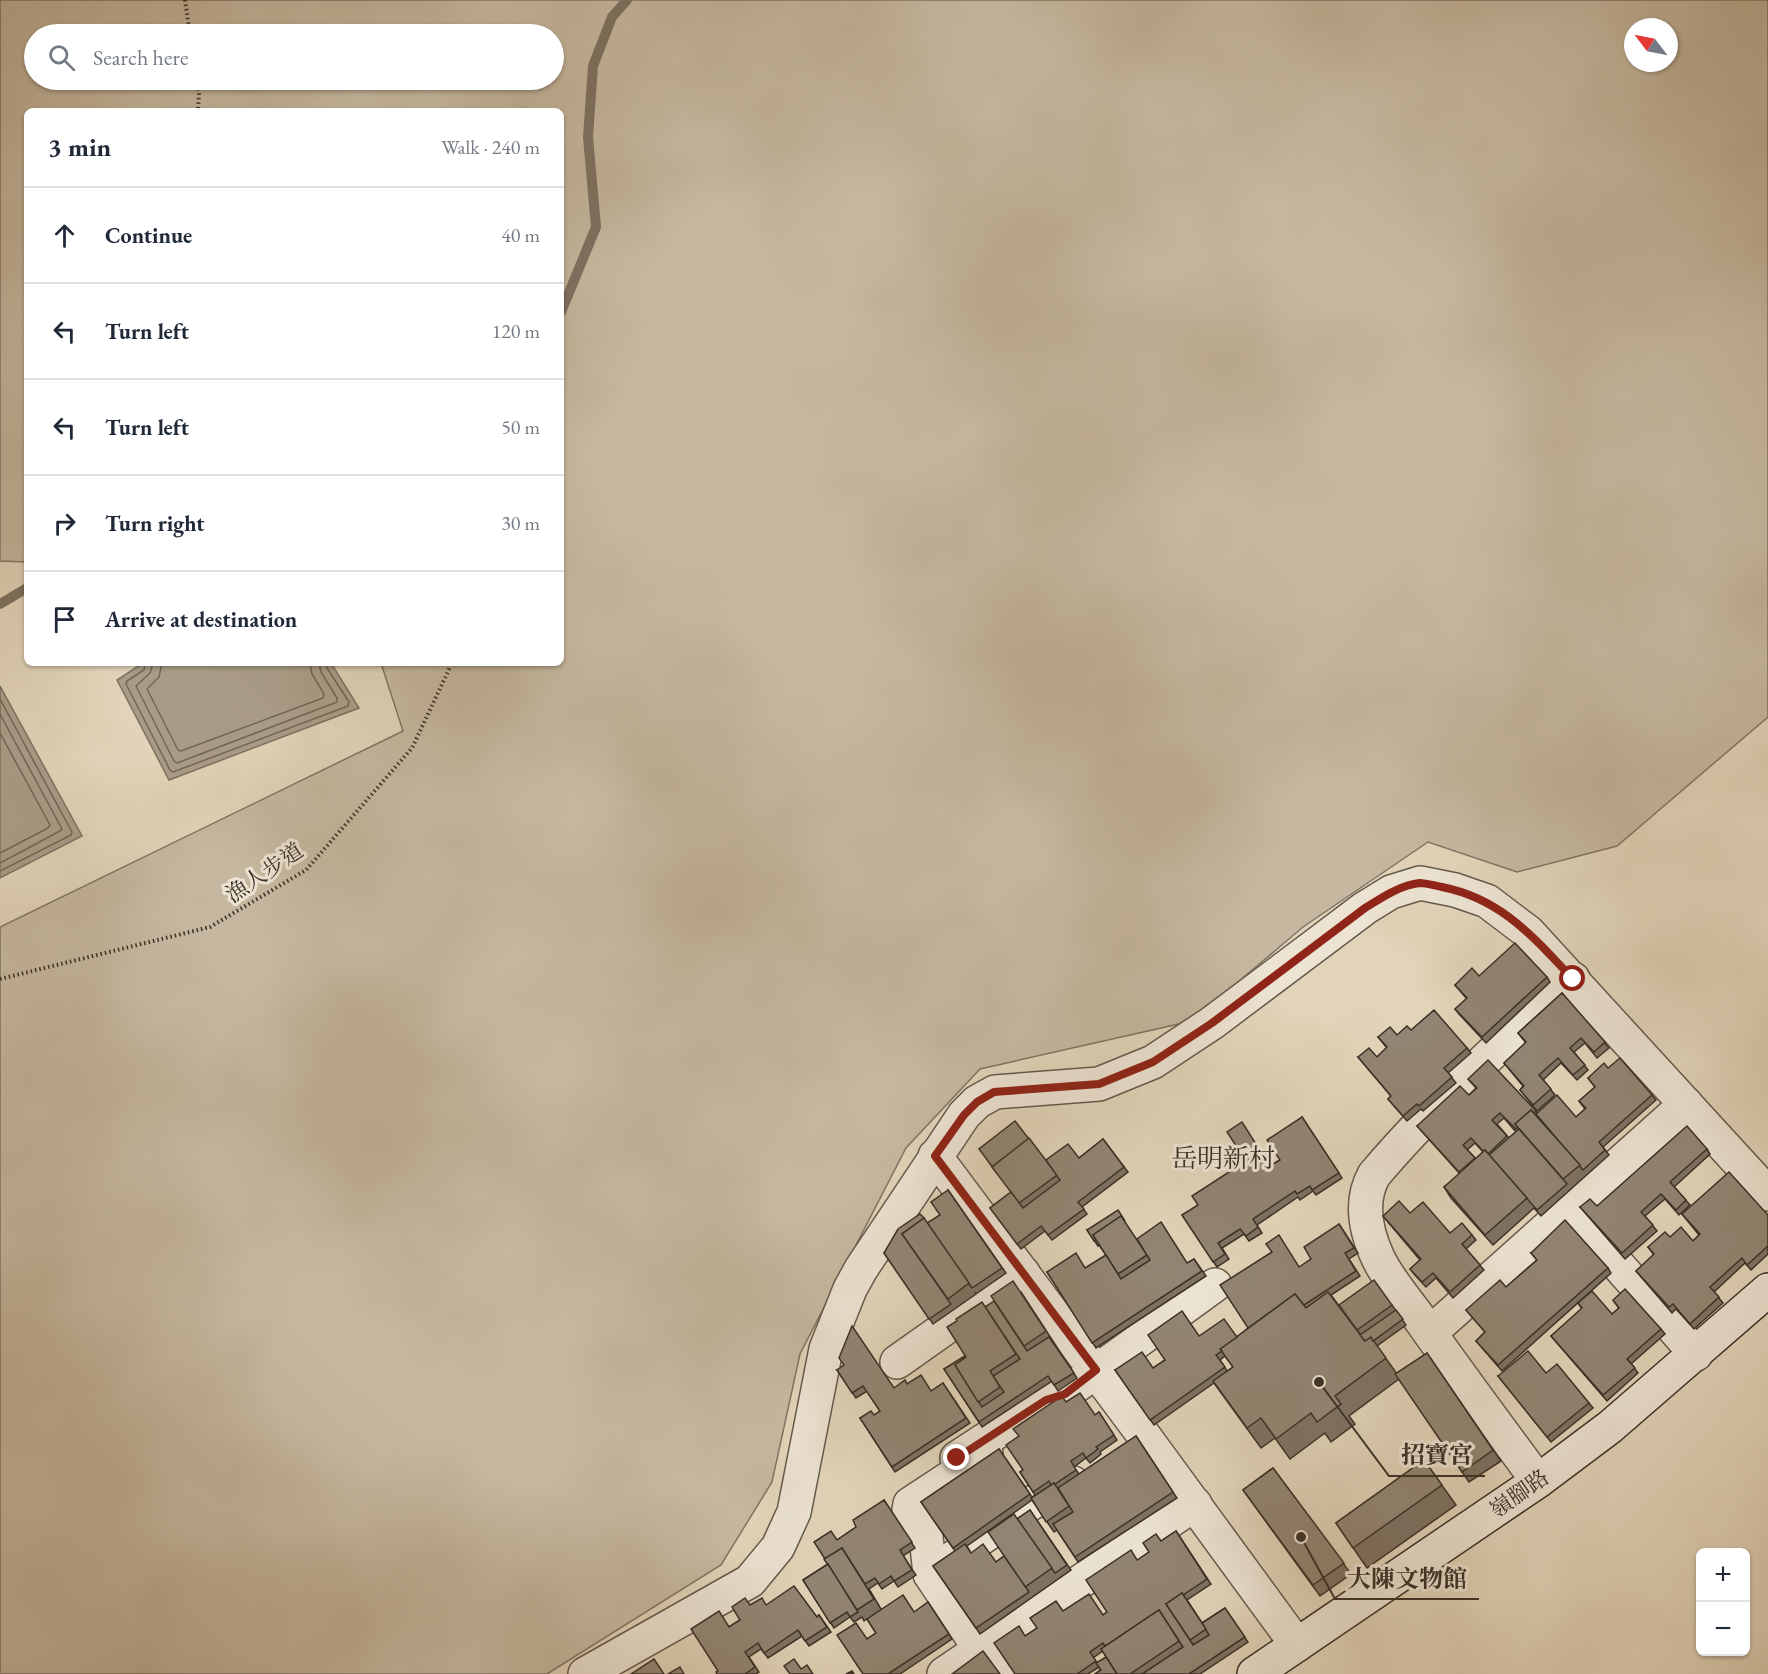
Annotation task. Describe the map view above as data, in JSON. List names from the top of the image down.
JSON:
{
  "streets": {
    "street": ["嶺腳路"],
    "path": ["漁人步道"]
  },
  "districts": ["岳明新村"],
  "places": ["招寶宮", "大陳文物館"],
  "north": "top left",
  "page": {
    "search": "Search here",
    "heading": ["3 min", "Walk · 240 m"],
    "list": [
      ["Continue", "40 m"],
      ["Turn left", "120 m"],
      ["Turn left", "50 m"],
      ["Turn right", "30 m"],
      "Arrive at destination"
    ],
    "map_buttons": ["+", "−"]
  }
}
